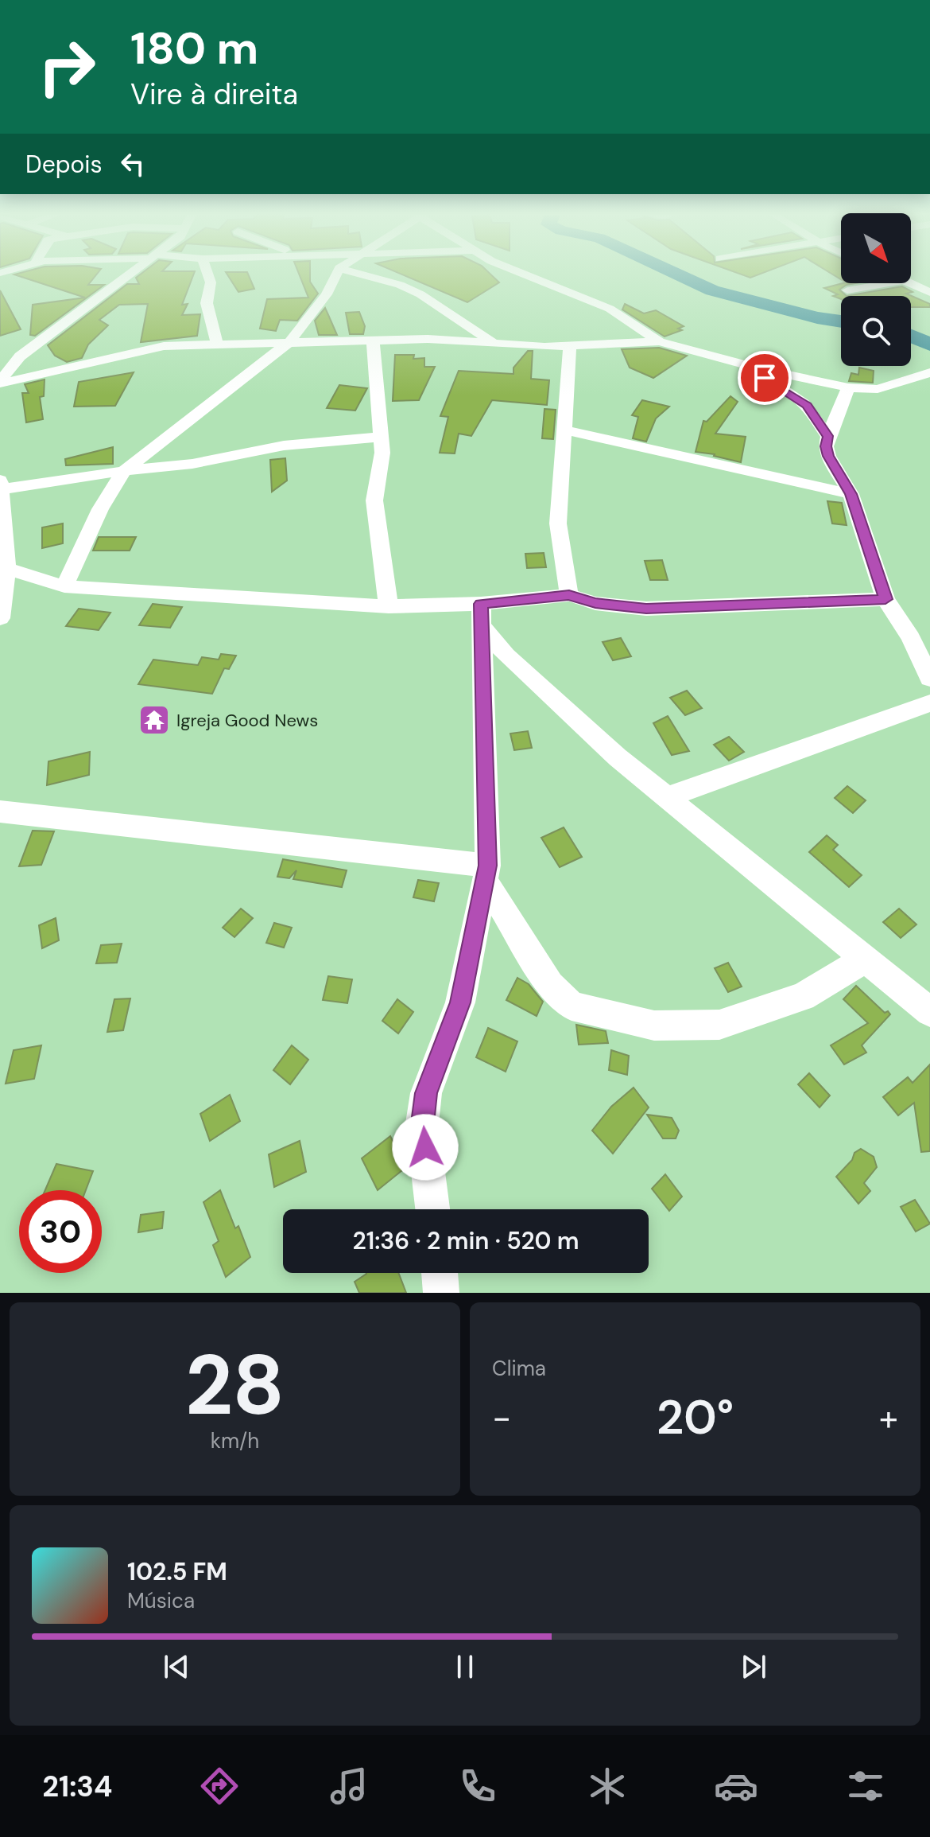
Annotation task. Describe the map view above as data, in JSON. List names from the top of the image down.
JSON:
{
  "places": {
    "temple": ["Igreja Good News"]
  },
  "north": "bottom right",
  "page": {
    "turn": ["180 m", "Vire à direita"],
    "then": "Depois",
    "limit": "30",
    "trip": "21:36 · 2 min · 520 m",
    "tile": [
      ["28", "km/h"],
      "Clima"
    ],
    "heat": ["−", "20°", "+"],
    "song": ["102.5 FM", "Música"],
    "tabs": "21:34"
  }
}
